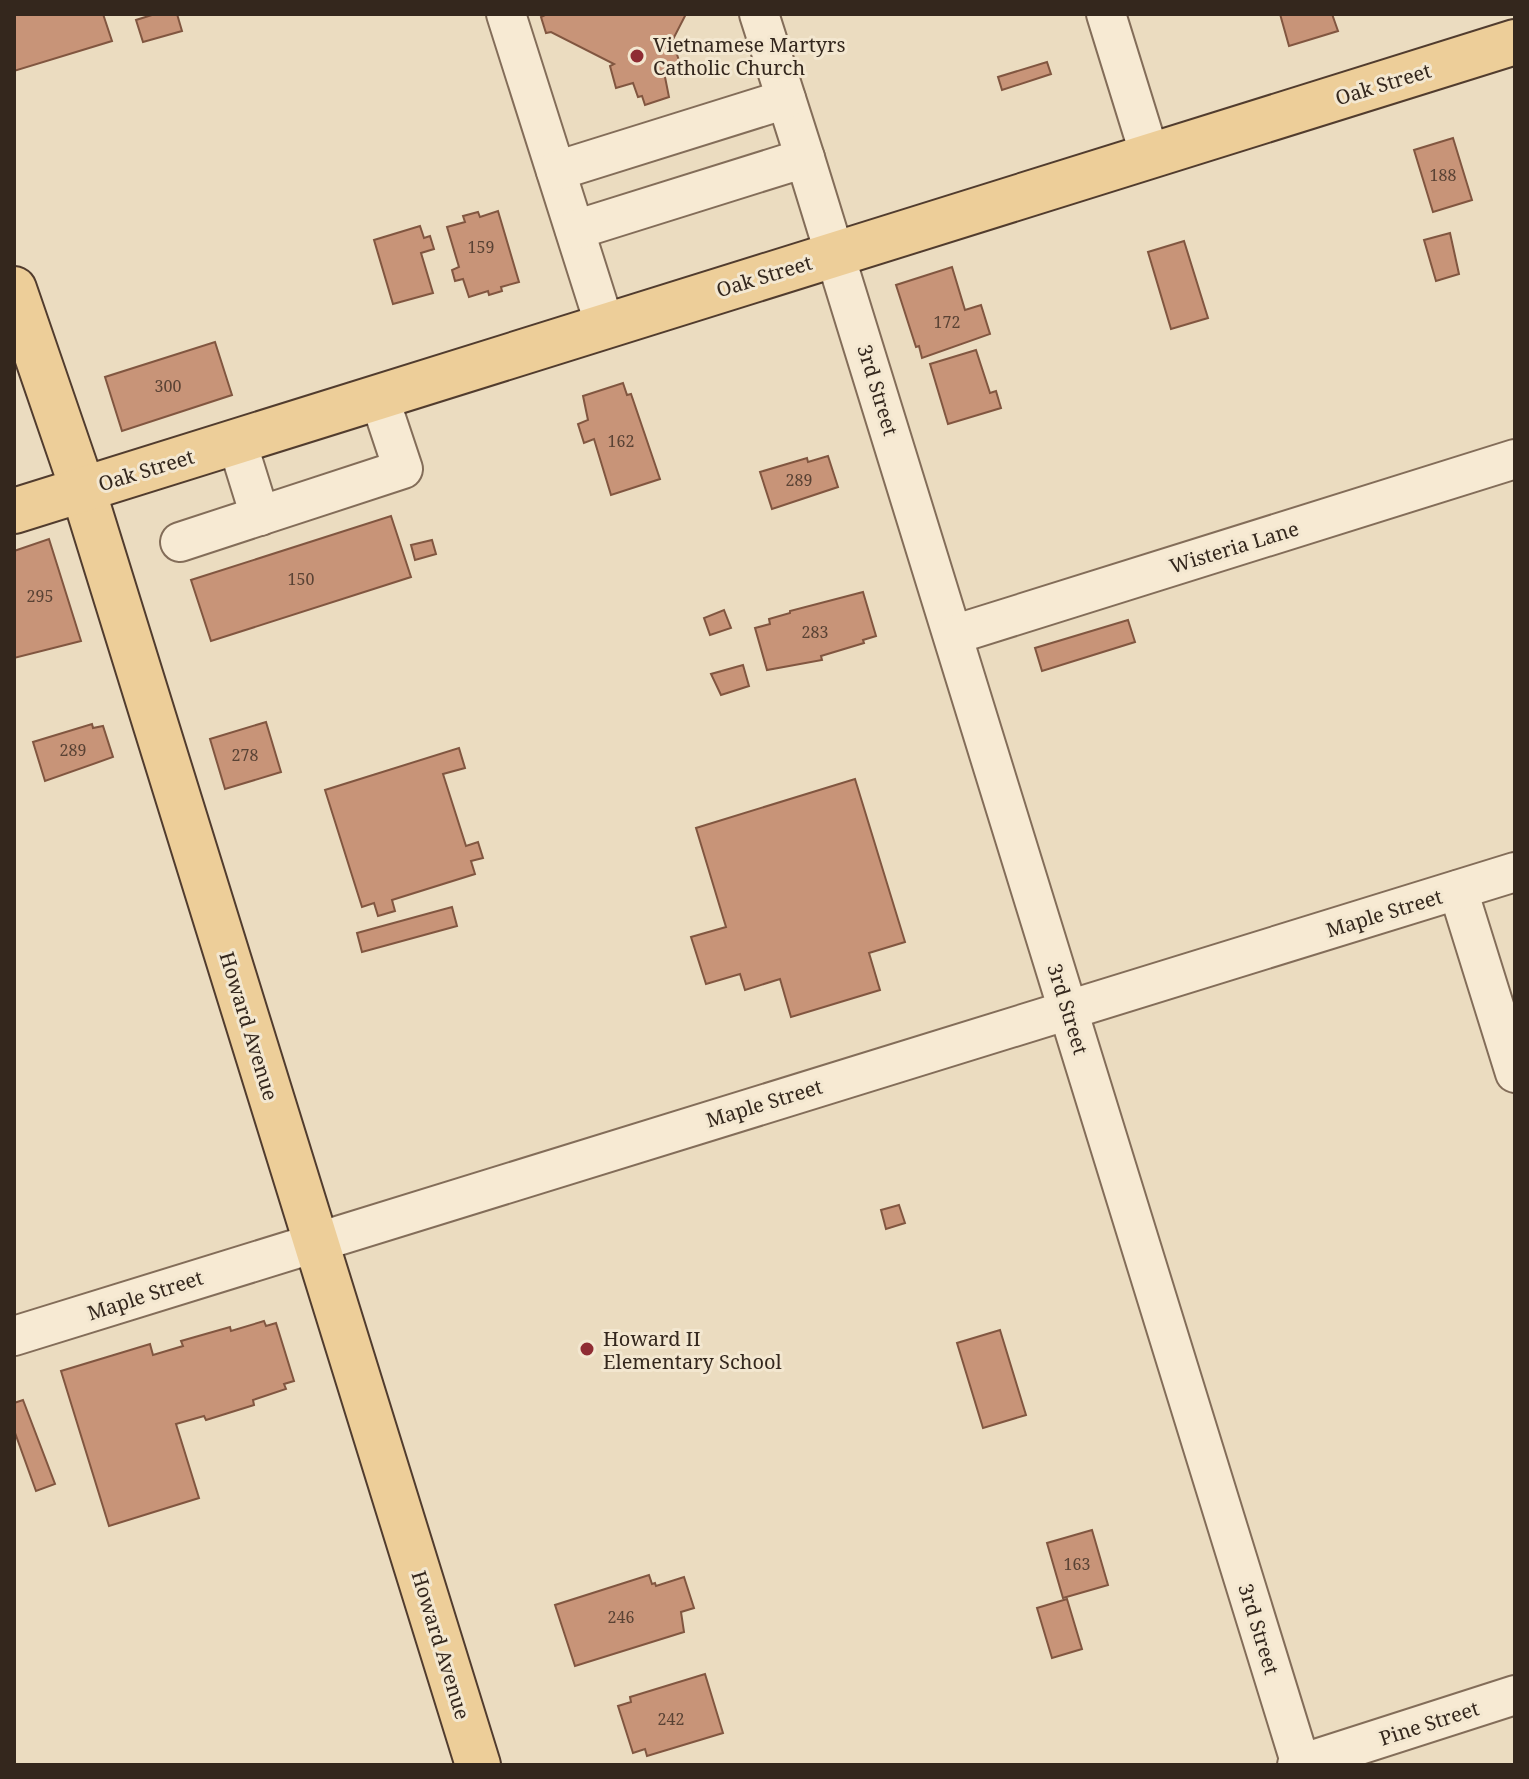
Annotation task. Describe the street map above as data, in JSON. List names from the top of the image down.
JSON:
{
  "streets": {
    "main road": ["Oak Street", "Howard Avenue"],
    "street": [
      "3rd Street",
      "Wisteria Lane",
      "Maple Street",
      "Pine Street"
    ]
  },
  "crossings": [
    ["Oak Street", "3rd Street"],
    ["Oak Street", "Howard Avenue"],
    ["3rd Street", "Wisteria Lane"],
    ["3rd Street", "Maple Street"],
    ["3rd Street", "Pine Street"],
    ["Maple Street", "Howard Avenue"]
  ],
  "places": ["Vietnamese Martyrs Catholic Church", "Howard II Elementary School"],
  "house_numbers": [
    "188",
    "159",
    "172",
    "300",
    "162",
    "289",
    "150",
    "295",
    "283",
    "289",
    "278",
    "163",
    "246",
    "242"
  ]
}
